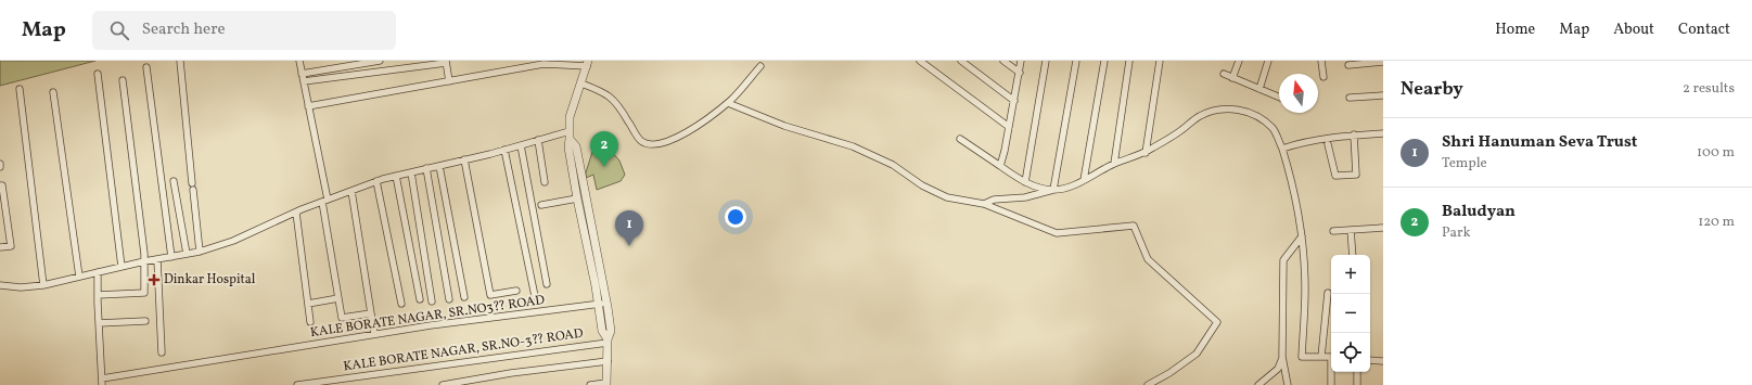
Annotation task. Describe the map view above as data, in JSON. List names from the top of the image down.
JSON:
{
  "streets": {
    "street": ["KALE BORATE NAGAR, SR.NO3?? ROAD", "KALE BORATE NAGAR, SR.NO-3?? ROAD"]
  },
  "places": {
    "health": ["Dinkar Hospital"]
  },
  "north": "top",
  "page": {
    "header": "Map",
    "search": "Search here",
    "nav": [
      "Home",
      "Map",
      "About",
      "Contact"
    ],
    "heading": ["Nearby", "2 results"],
    "list": [
      {
        "mark": "1",
        "name": "Shri Hanuman Seva Trust",
        "note": "Temple",
        "value": "100 m"
      },
      {
        "mark": "2",
        "name": "Baludyan",
        "note": "Park",
        "value": "120 m"
      }
    ],
    "pins": ["2", "1"],
    "map_buttons": ["+", "−"]
  }
}
